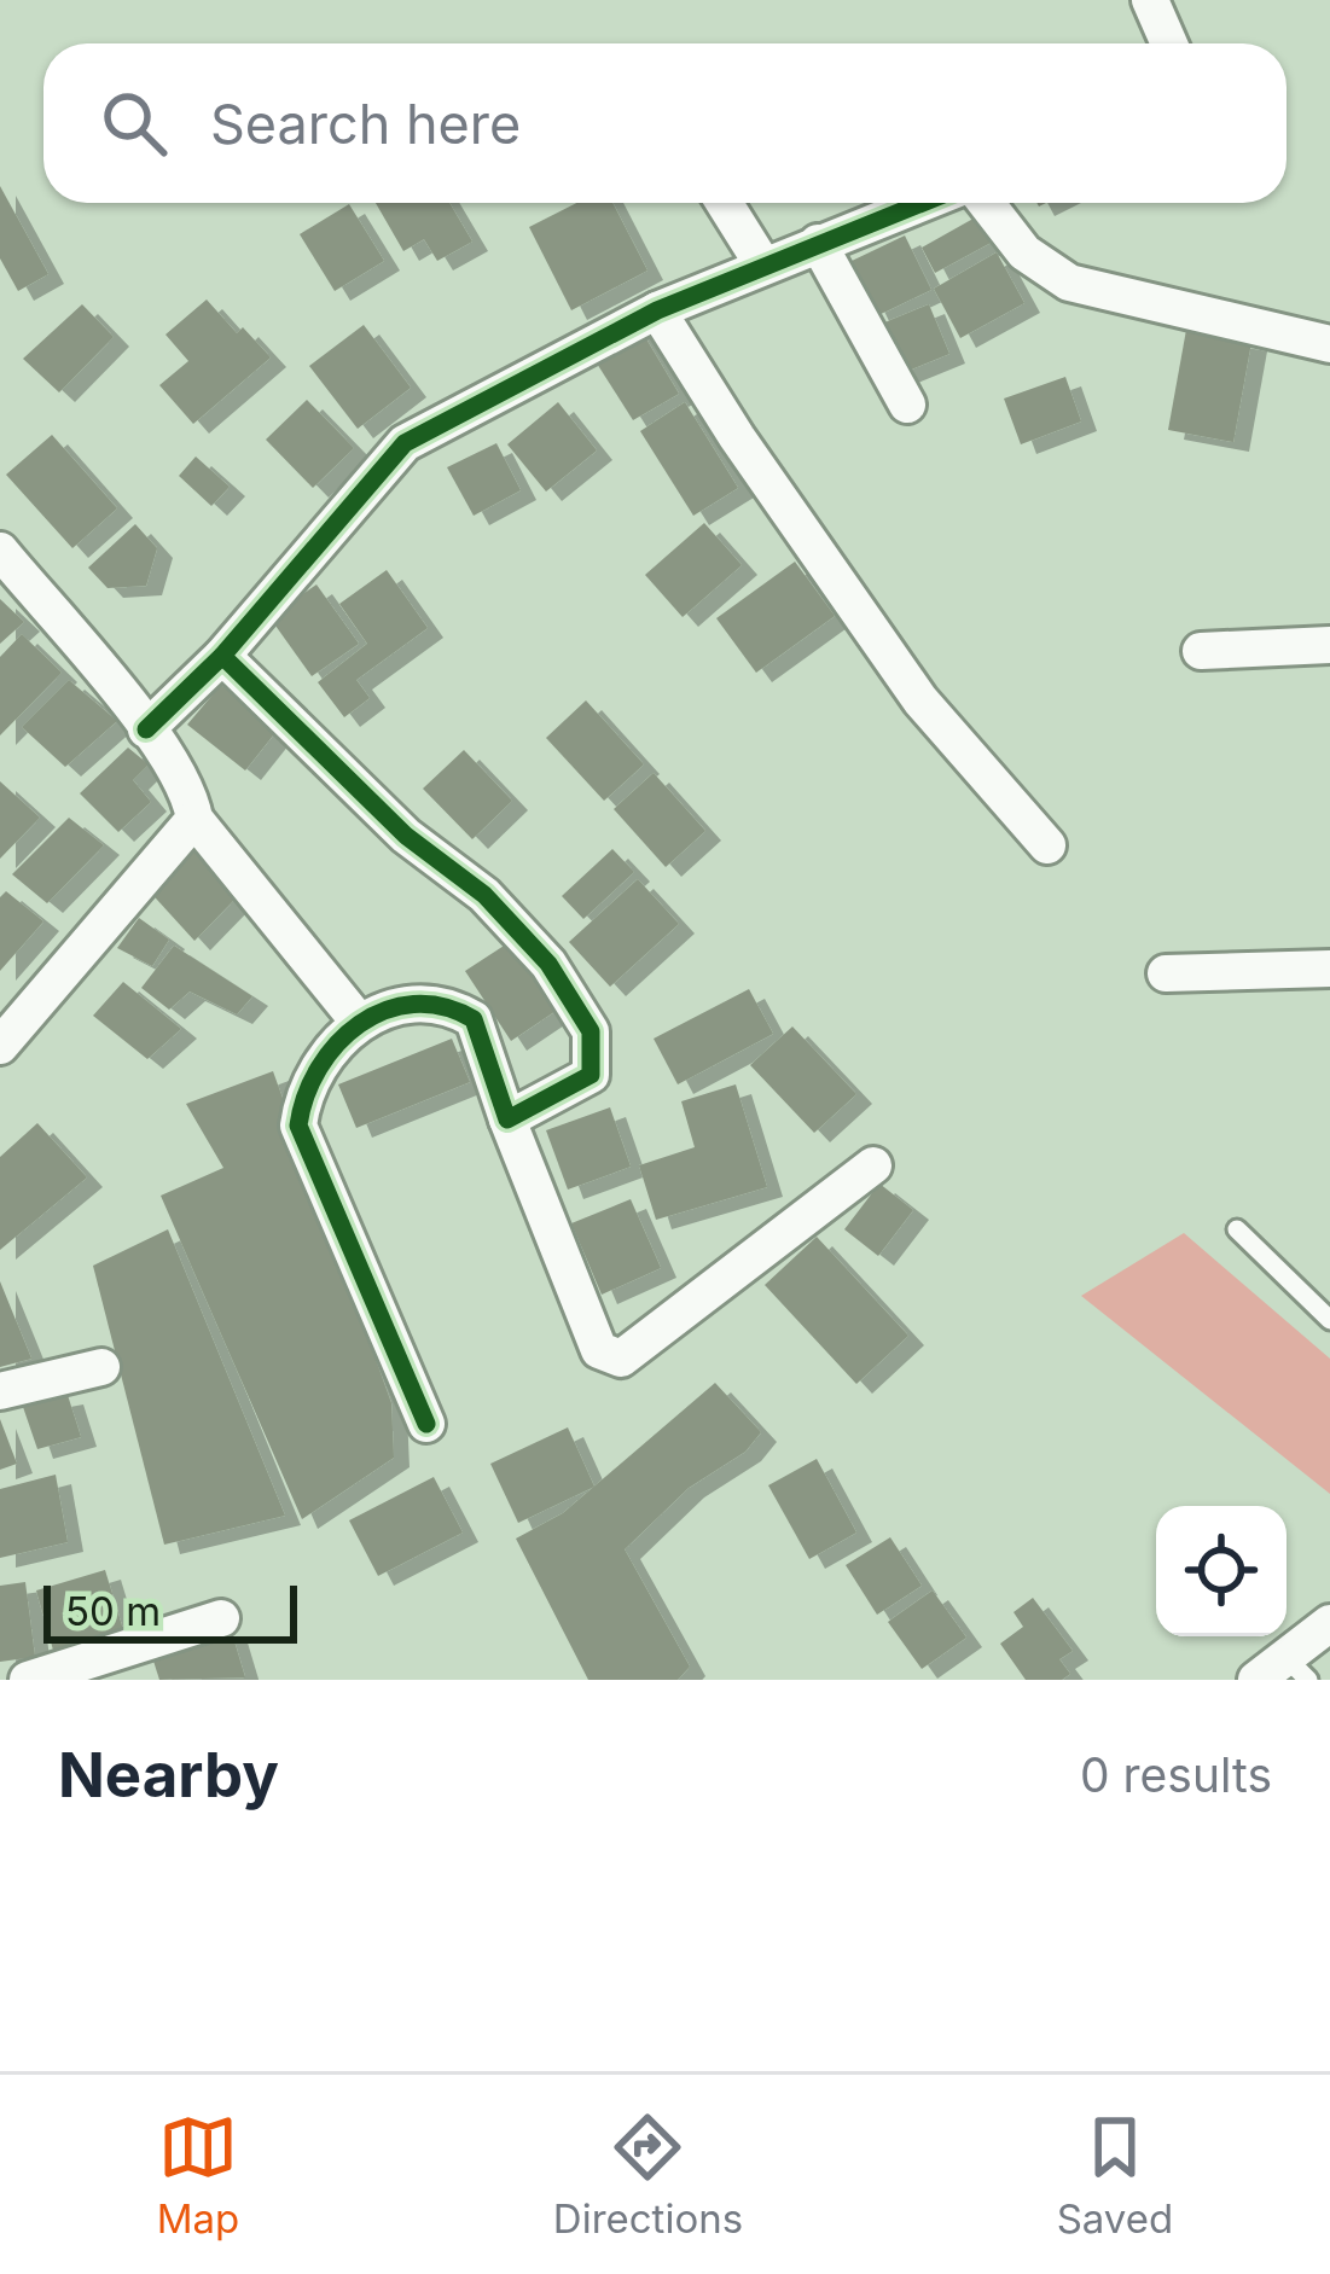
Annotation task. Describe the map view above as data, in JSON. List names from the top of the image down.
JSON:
{
  "scale_bar": "50 m",
  "page": {
    "search": "Search here",
    "scale": "50 m",
    "heading": ["Nearby", "0 results"],
    "nav": ["Map", "Directions", "Saved"]
  }
}
